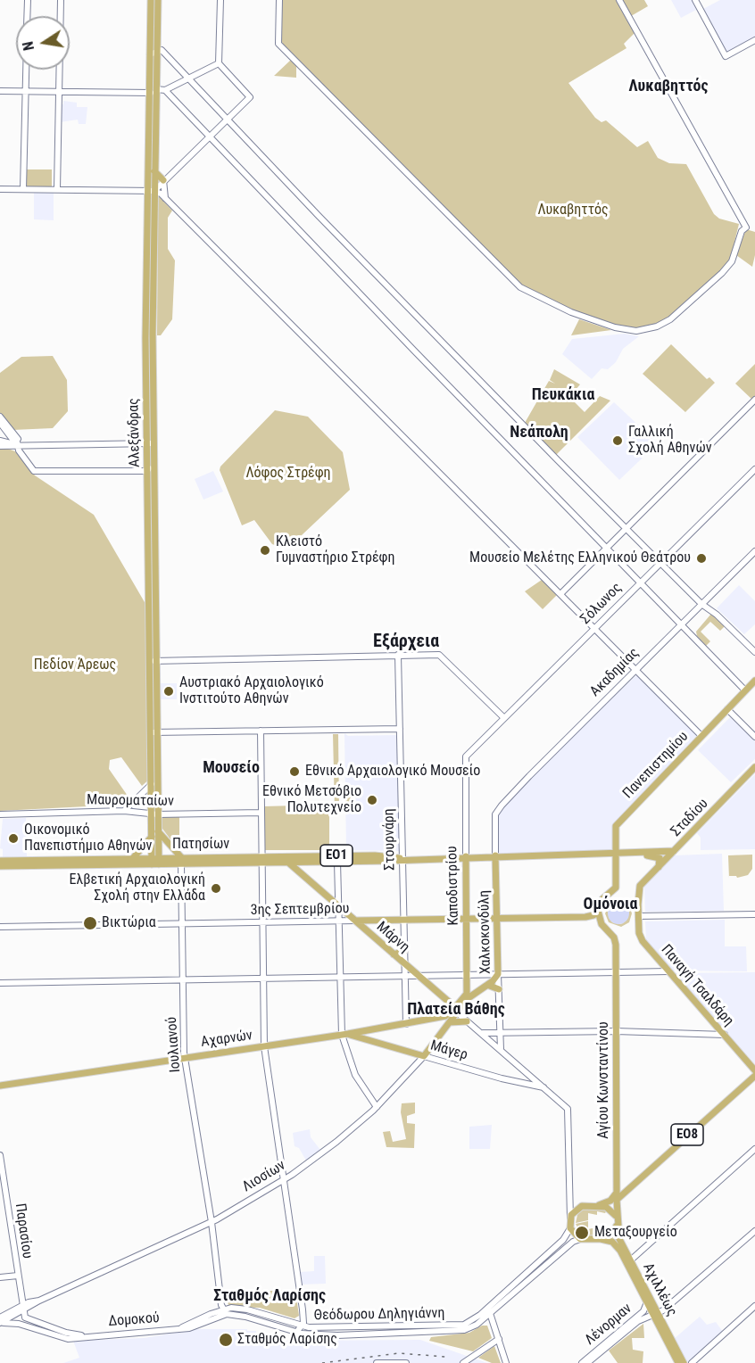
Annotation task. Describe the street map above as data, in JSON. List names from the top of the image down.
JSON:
{
  "streets": {
    "main road": [
      "Αλεξάνδρας",
      "Πανεπιστημίου",
      "Σταδίου",
      "Πατησίων",
      "ΕΟ1",
      "Καποδιστρίου",
      "3ης Σεπτεμβρίου",
      "Χαλκοκονδύλη",
      "Μάρνη",
      "Παναγή Τσαλδάρη",
      "Αχαρνών",
      "Μάγερ",
      "Αγίου Κωνσταντίνου",
      "ΕΟ8",
      "Λιοσίων",
      "Αχιλλέως"
    ],
    "street": [
      "Σόλωνος",
      "Ακαδημίας",
      "Μαυροματαίων",
      "Στουρνάρη",
      "Ιουλιανού",
      "Παρασίου",
      "Θεόδωρου Δηληγιάννη",
      "Δομοκού",
      "Λένορμαν"
    ]
  },
  "crossings": [
    ["Αλεξάνδρας", "Μαυροματαίων"],
    ["Αλεξάνδρας", "Πατησίων"],
    ["Σόλωνος", "Καποδιστρίου"],
    ["Ακαδημίας", "Χαλκοκονδύλη"],
    ["Πανεπιστημίου", "Πατησίων"],
    ["Πανεπιστημίου", "ΕΟ1"],
    ["Πανεπιστημίου", "3ης Σεπτεμβρίου"],
    ["Πανεπιστημίου", "Αγίου Κωνσταντίνου"],
    ["Σταδίου", "ΕΟ1"],
    ["Σταδίου", "Παναγή Τσαλδάρη"],
    ["Στουρνάρη", "Πατησίων"],
    ["Στουρνάρη", "3ης Σεπτεμβρίου"],
    ["Στουρνάρη", "Μάρνη"],
    ["Στουρνάρη", "Αχαρνών"],
    ["Πατησίων", "ΕΟ1"],
    ["Πατησίων", "Καποδιστρίου"],
    ["Πατησίων", "Χαλκοκονδύλη"],
    ["Πατησίων", "Μάρνη"],
    ["Πατησίων", "Ιουλιανού"],
    ["Καποδιστρίου", "3ης Σεπτεμβρίου"],
    ["Καποδιστρίου", "Μάρνη"],
    ["Καποδιστρίου", "Αχαρνών"],
    ["Καποδιστρίου", "Λιοσίων"],
    ["3ης Σεπτεμβρίου", "Χαλκοκονδύλη"],
    ["3ης Σεπτεμβρίου", "Μάρνη"],
    ["3ης Σεπτεμβρίου", "Ιουλιανού"],
    ["3ης Σεπτεμβρίου", "Αγίου Κωνσταντίνου"],
    ["Χαλκοκονδύλη", "Μάρνη"],
    ["Μάρνη", "Αχαρνών"],
    ["Μάρνη", "Μάγερ"],
    ["Μάρνη", "Λιοσίων"],
    ["Αχαρνών", "Ιουλιανού"],
    ["Αχαρνών", "Μάγερ"],
    ["Αχαρνών", "Λιοσίων"],
    ["Ιουλιανού", "Λιοσίων"],
    ["Ιουλιανού", "Θεόδωρου Δηληγιάννη"],
    ["Μάγερ", "Λιοσίων"],
    ["Αγίου Κωνσταντίνου", "ΕΟ8"],
    ["Αγίου Κωνσταντίνου", "Αχιλλέως"],
    ["Αγίου Κωνσταντίνου", "Θεόδωρου Δηληγιάννη"],
    ["ΕΟ8", "Αχιλλέως"],
    ["ΕΟ8", "Θεόδωρου Δηληγιάννη"],
    ["Λιοσίων", "Παρασίου"],
    ["Λιοσίων", "Δομοκού"],
    ["Παρασίου", "Δομοκού"],
    ["Αχιλλέως", "Θεόδωρου Δηληγιάννη"],
    ["Αχιλλέως", "Λένορμαν"],
    ["Θεόδωρου Δηληγιάννη", "Δομοκού"]
  ],
  "districts": [
    "Λυκαβηττός",
    "Πευκάκια",
    "Νεάπολη",
    "Εξάρχεια",
    "Μουσείο",
    "Ομόνοια",
    "Πλατεία Βάθης",
    "Σταθμός Λαρίσης"
  ],
  "parks": ["Λυκαβηττός", "Λόφος Στρέφη", "Πεδίον Άρεως"],
  "places": [
    "Γαλλική Σχολή Αθηνών",
    "Κλειστό Γυμναστήριο Στρέφη",
    "Μουσείο Μελέτης Ελληνικού Θεάτρου",
    "Αυστριακό Αρχαιολογικό Ινστιτούτο Αθηνών",
    "Εθνικό Αρχαιολογικό Μουσείο",
    "Εθνικό Μετσόβιο Πολυτεχνείο",
    "Οικονομικό Πανεπιστήμιο Αθηνών",
    "Ελβετική Αρχαιολογική Σχολή στην Ελλάδα",
    "Βικτώρια",
    "Μεταξουργείο",
    "Σταθμός Λαρίσης"
  ],
  "north": "left"
}
